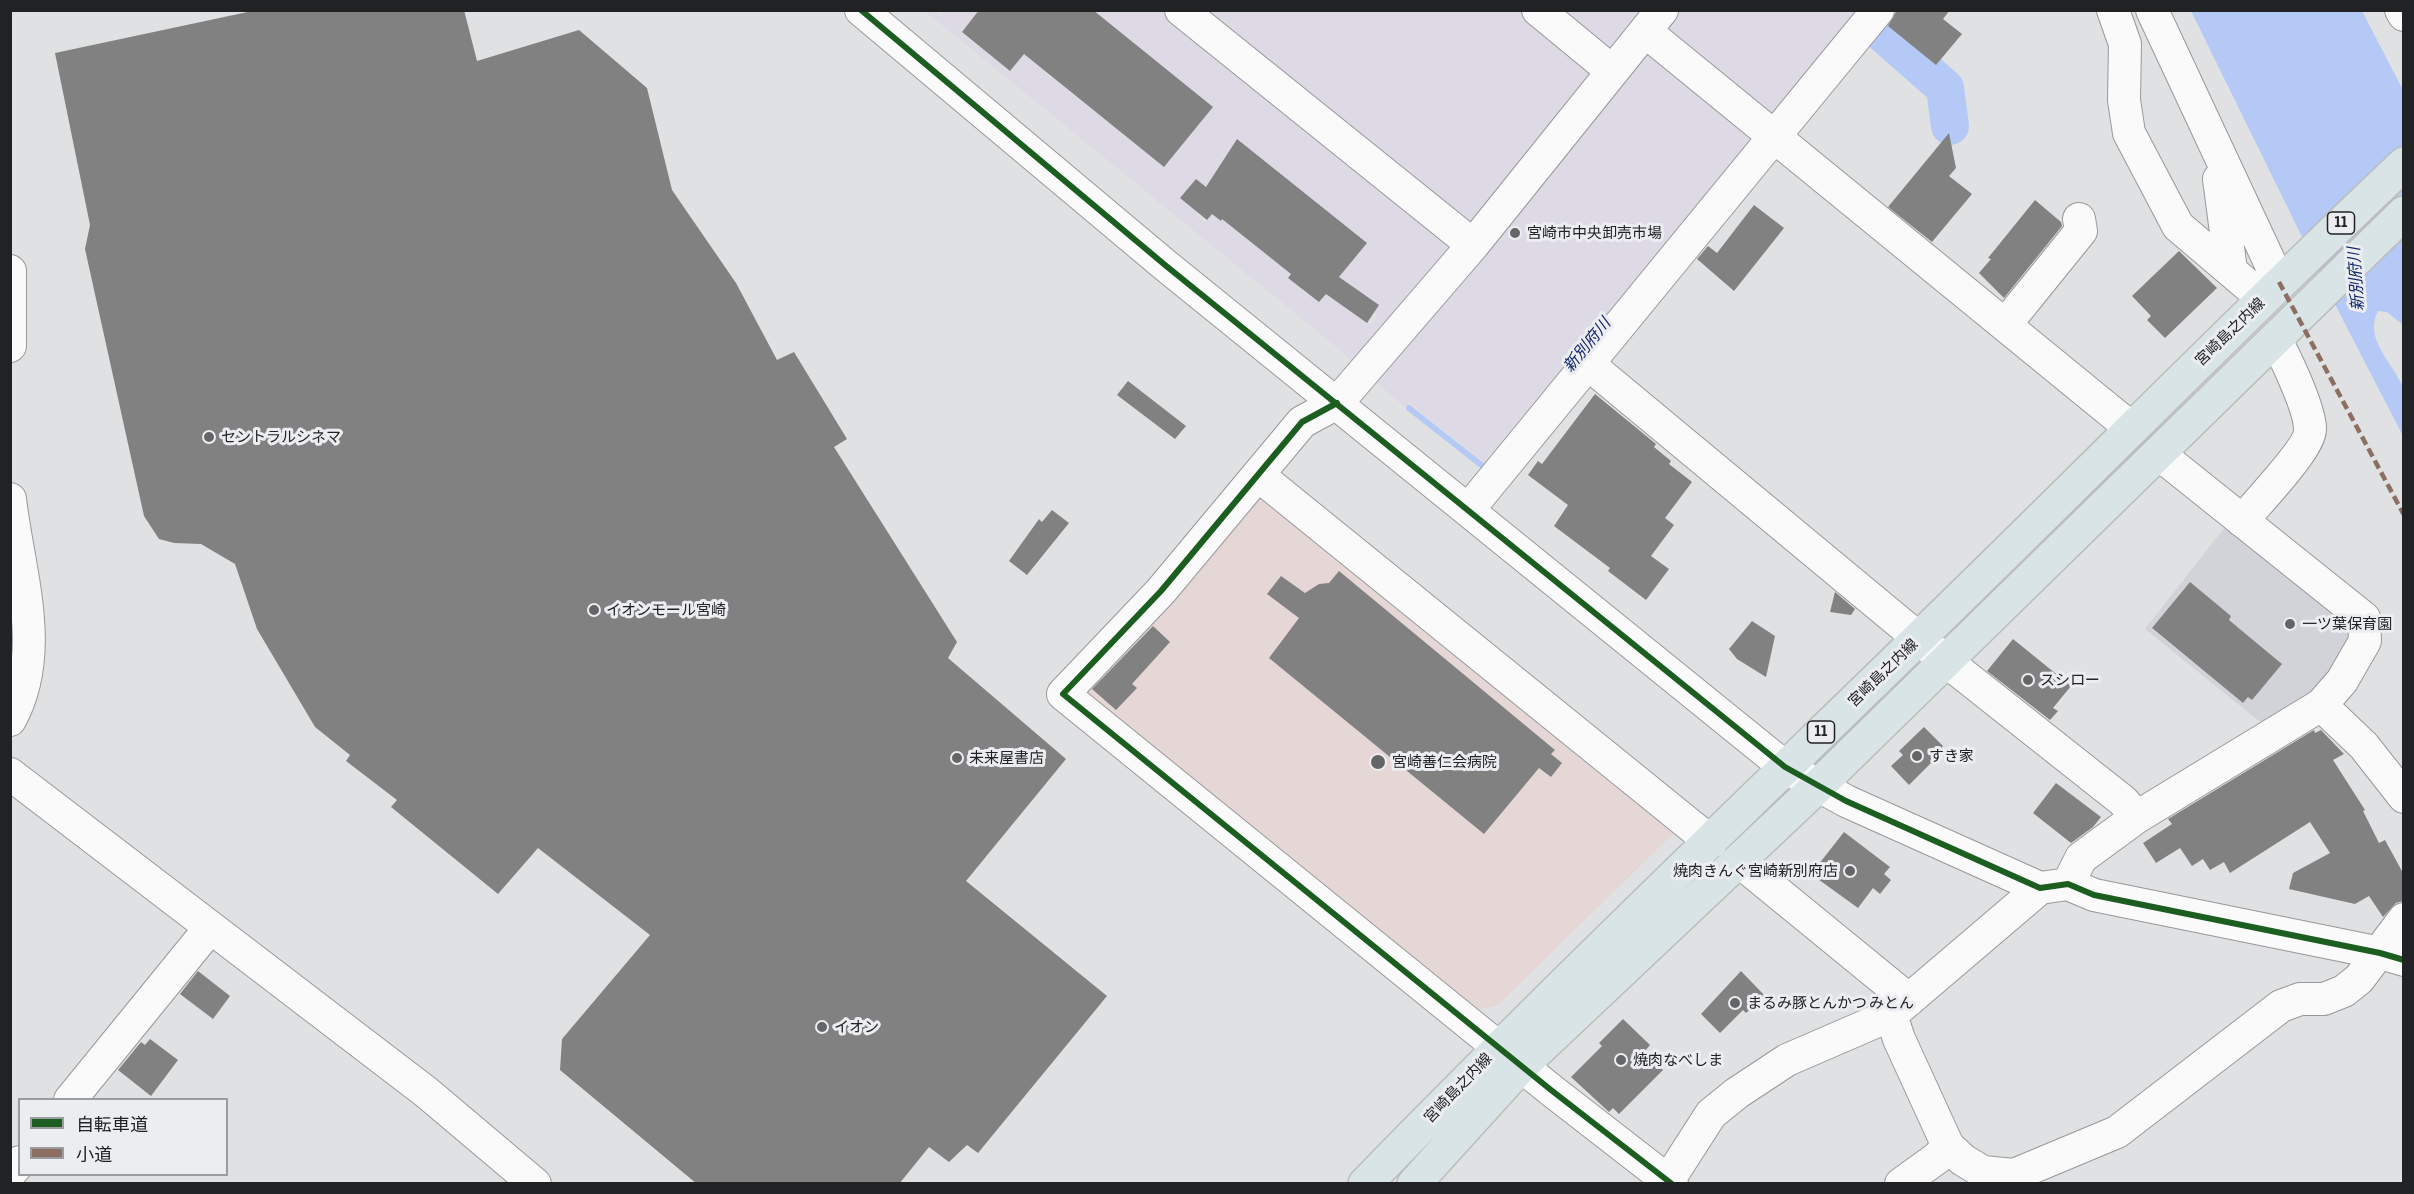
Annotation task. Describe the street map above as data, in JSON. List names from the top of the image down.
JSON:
{
  "streets": {
    "main road": ["11", "宮崎島之内線"]
  },
  "water": ["新別府川"],
  "places": [
    "宮崎市中央卸売市場",
    "セントラルシネマ",
    "イオンモール宮崎",
    "一ツ葉保育園",
    "スシロー",
    "すき家",
    "未来屋書店",
    "宮崎善仁会病院",
    "焼肉きんぐ宮崎新別府店",
    "まるみ豚とんかつ みとん",
    "イオン",
    "焼肉なべしま"
  ],
  "legend": ["自転車道", "小道"]
}
